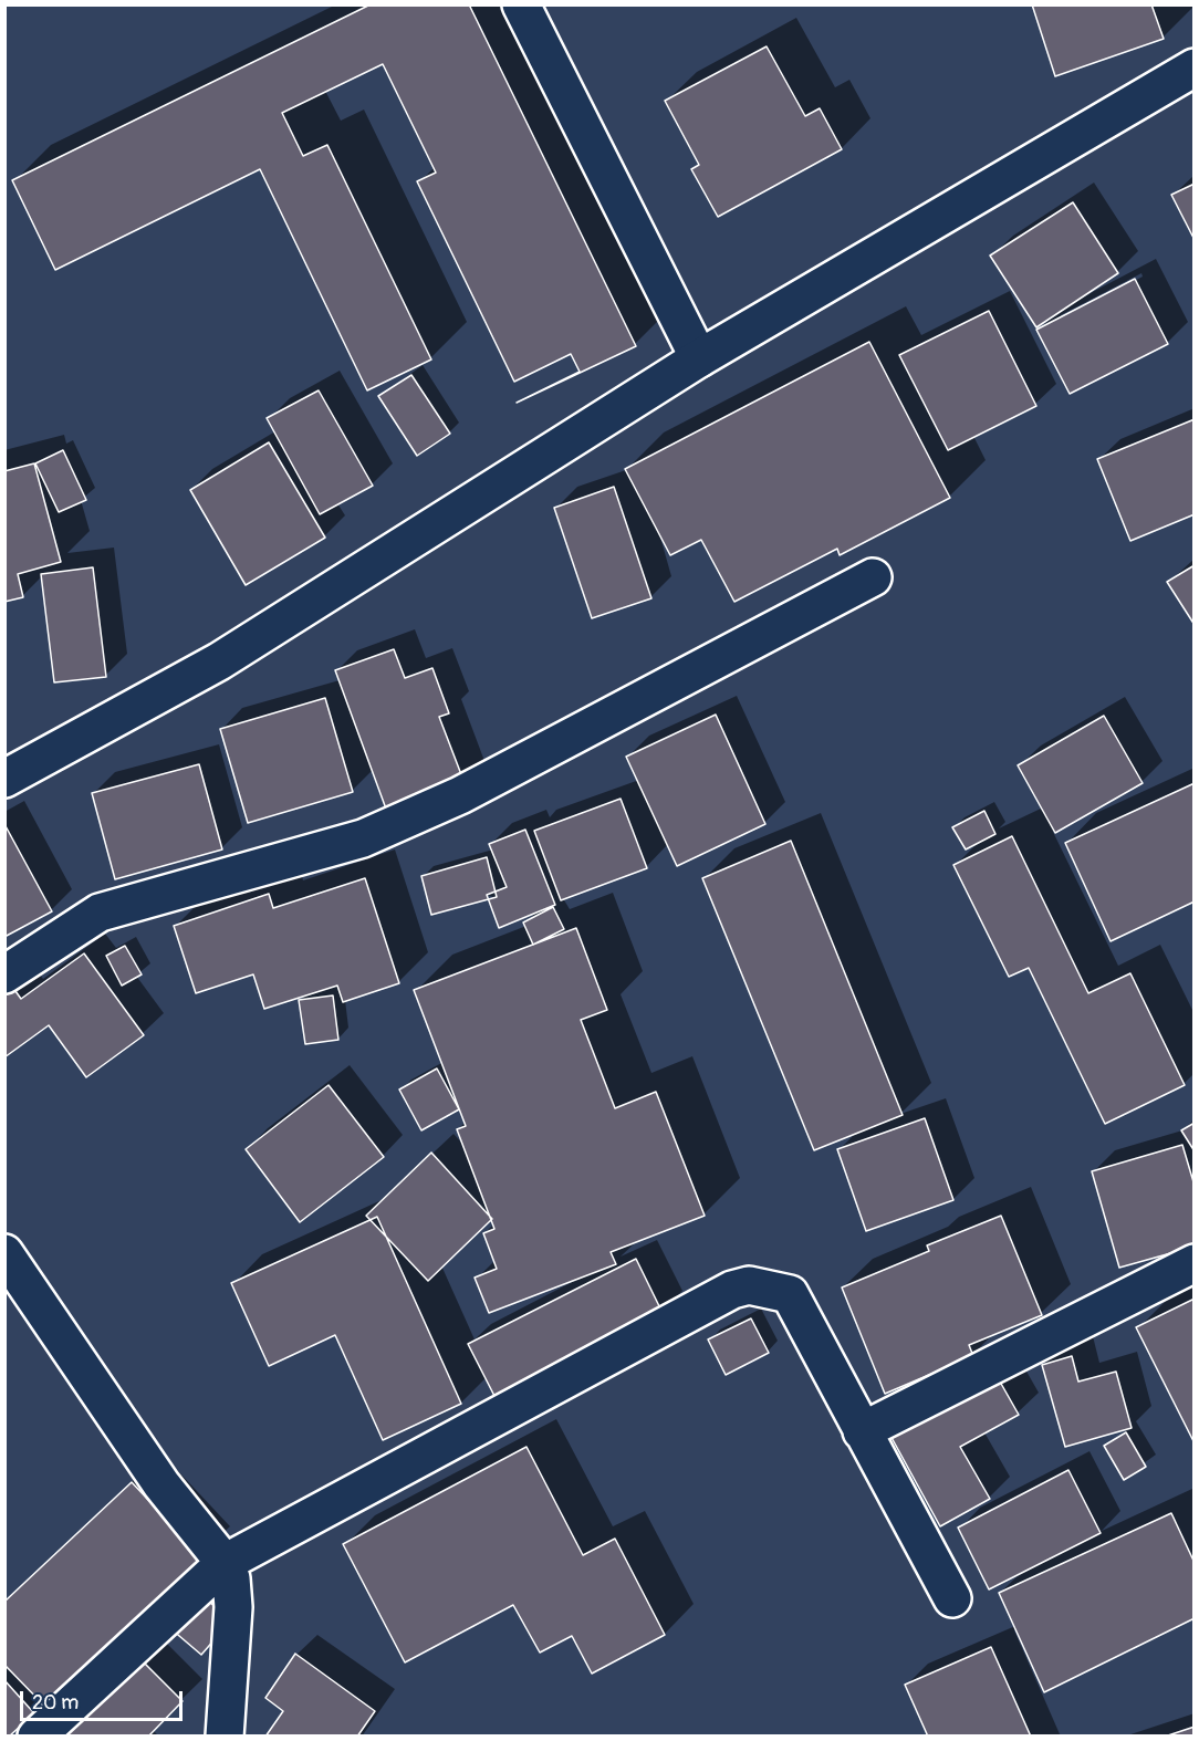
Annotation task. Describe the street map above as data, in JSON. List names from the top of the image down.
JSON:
{
  "scale_bar": "20 m"
}
